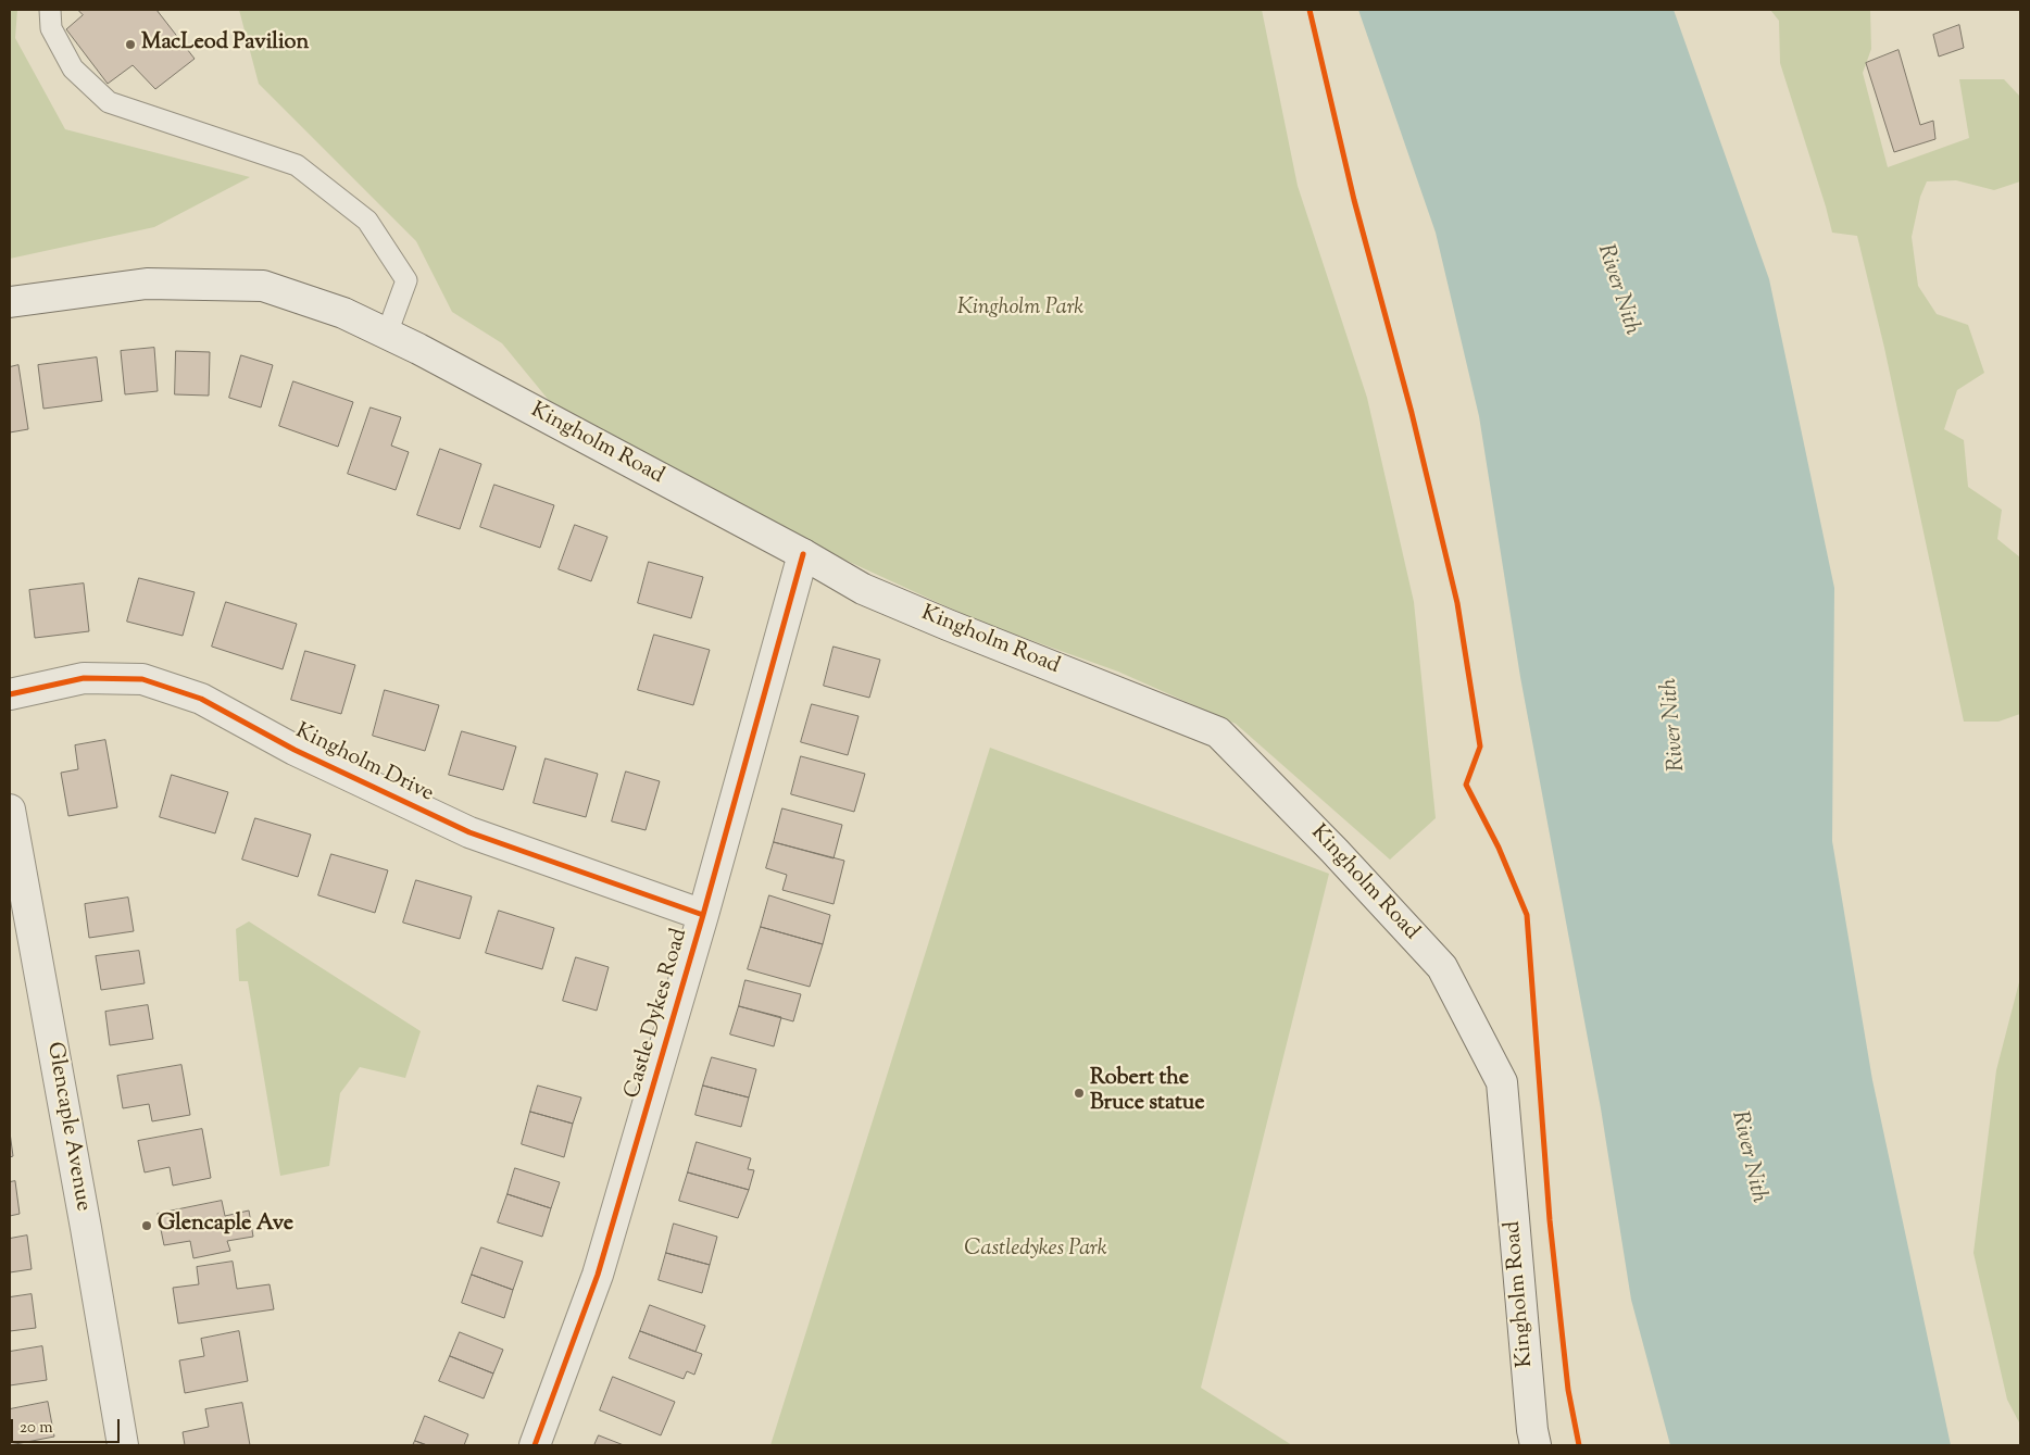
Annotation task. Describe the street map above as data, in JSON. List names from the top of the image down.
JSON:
{
  "streets": {
    "street": [
      "Kingholm Road",
      "Kingholm Drive",
      "Castle Dykes Road",
      "Glencaple Avenue"
    ]
  },
  "crossings": [
    ["Kingholm Road", "Castle Dykes Road"],
    ["Kingholm Drive", "Castle Dykes Road"]
  ],
  "water": ["River Nith"],
  "parks": ["Kingholm Park", "Castledykes Park"],
  "places": ["MacLeod Pavilion", "Robert the Bruce statue", "Glencaple Ave"],
  "scale_bar": "20 m"
}
